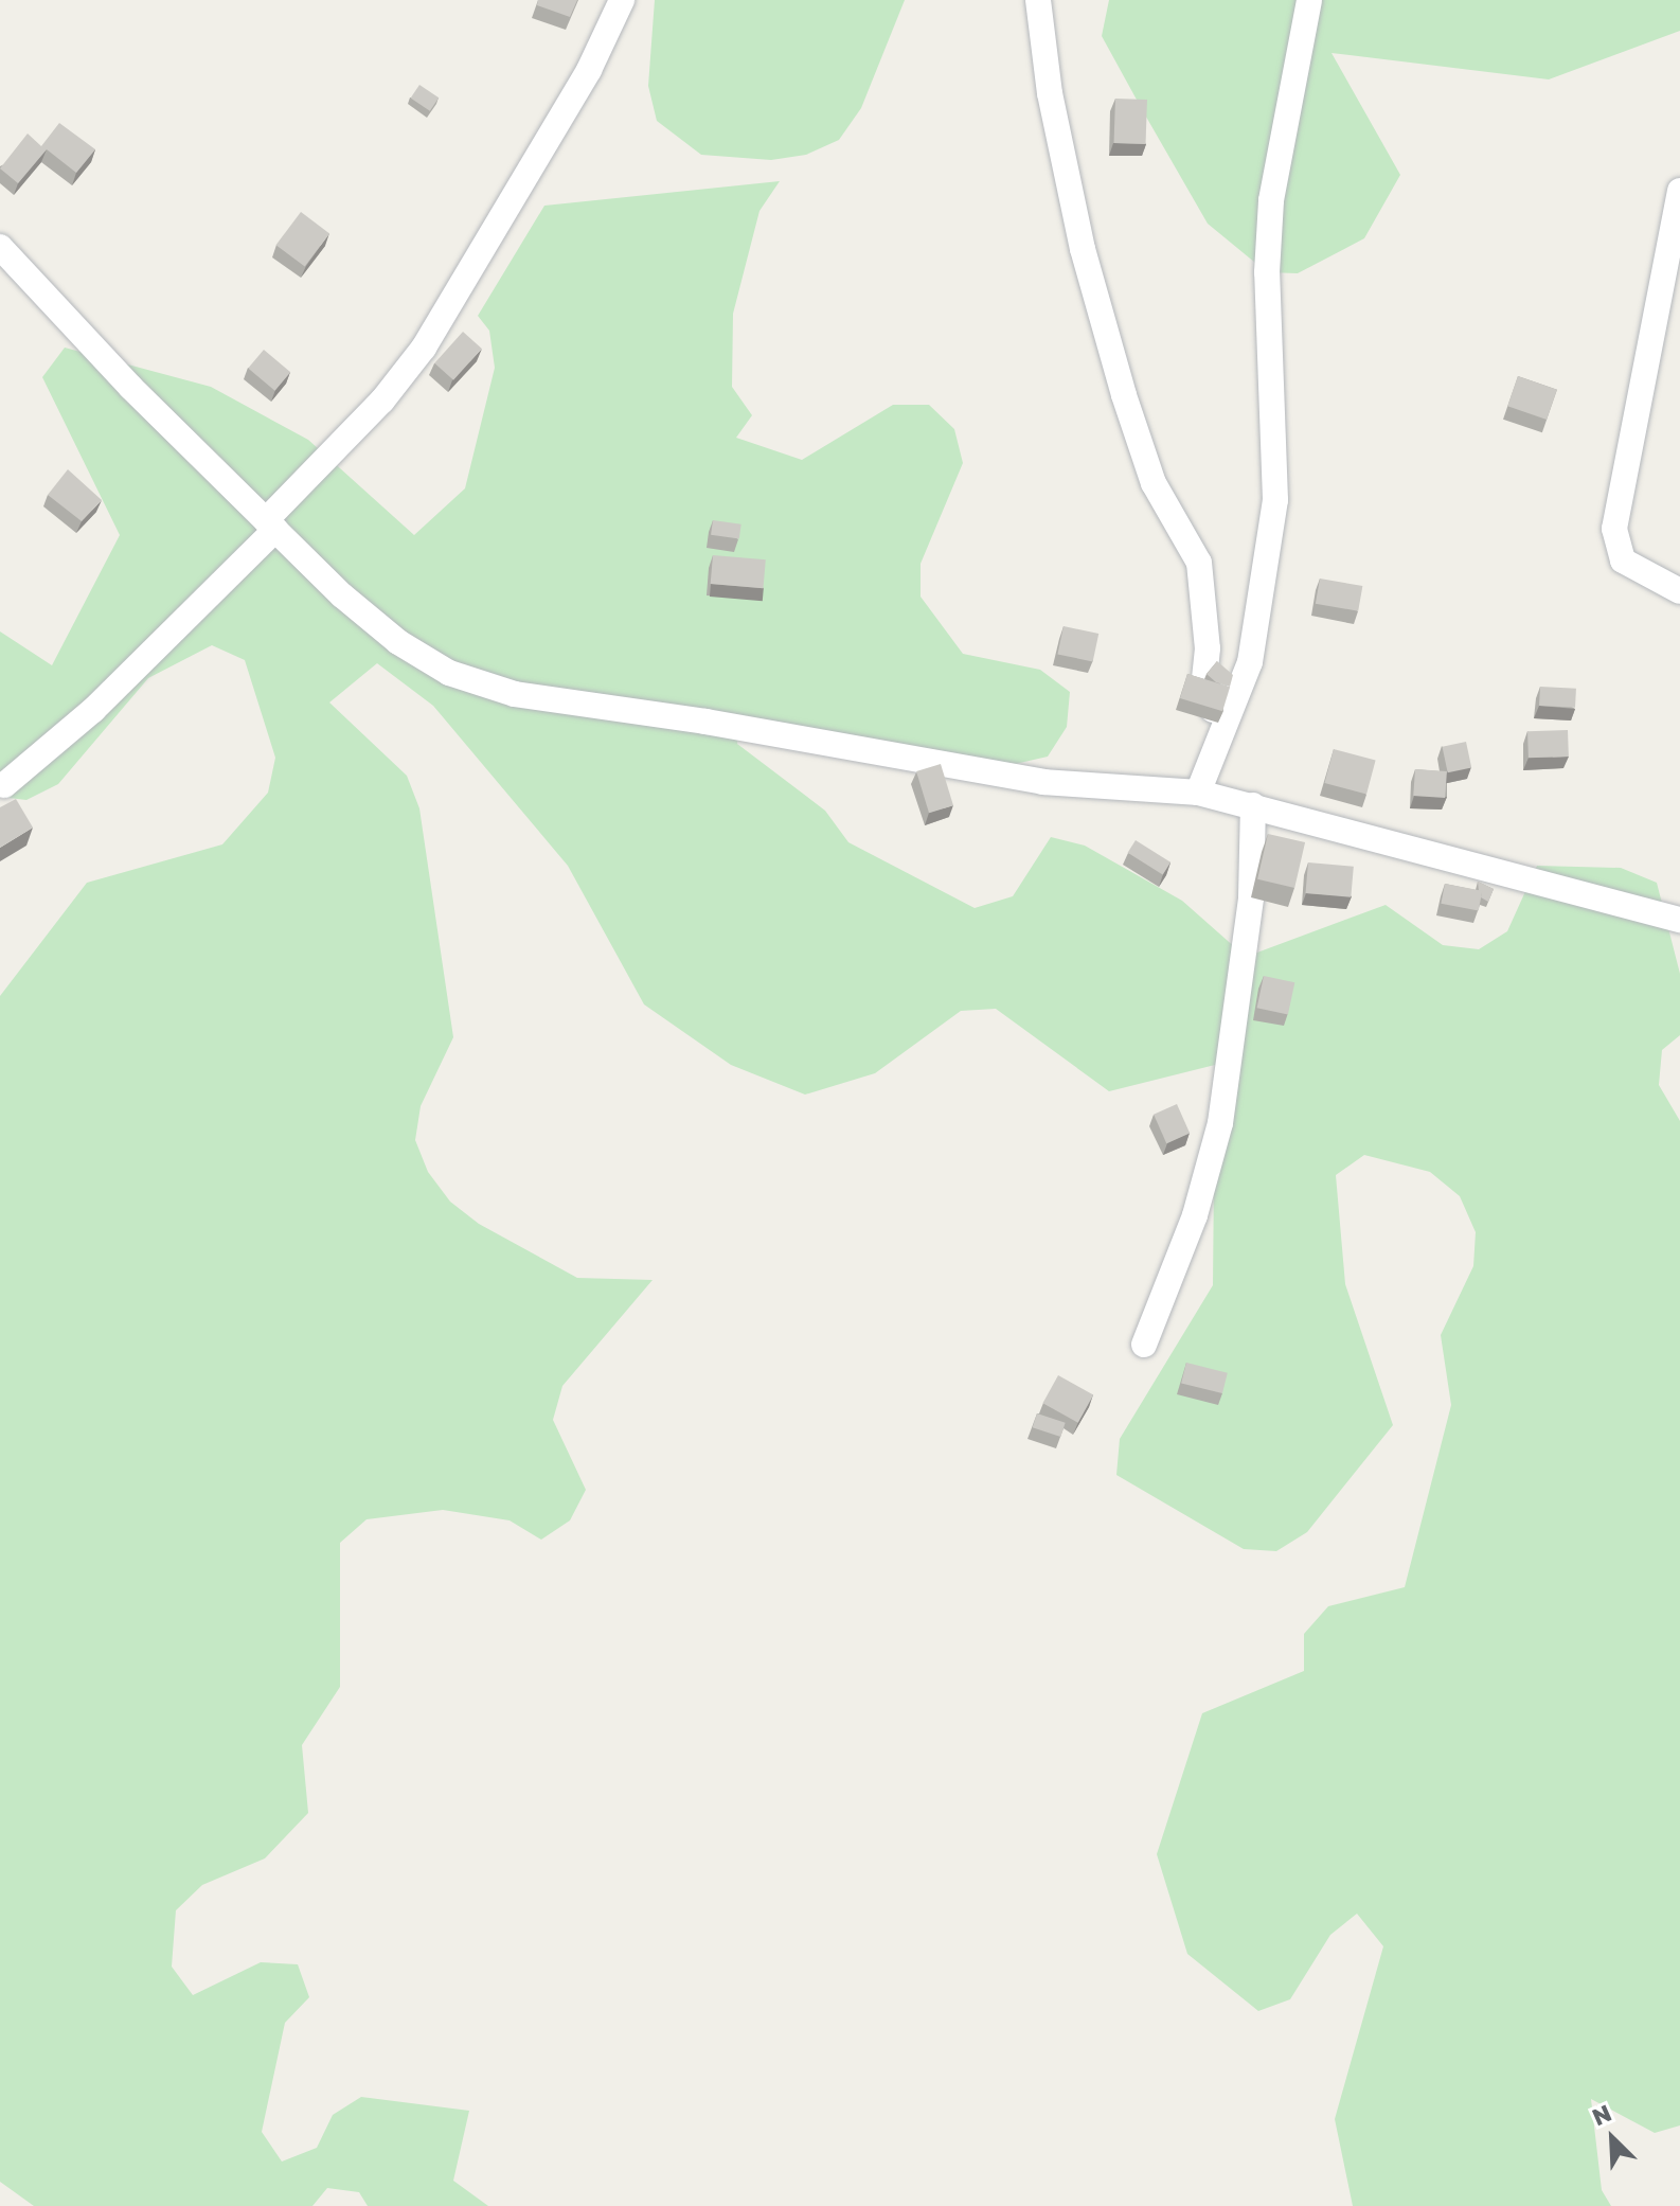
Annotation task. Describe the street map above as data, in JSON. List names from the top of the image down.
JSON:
{
  "north": "top left"
}
